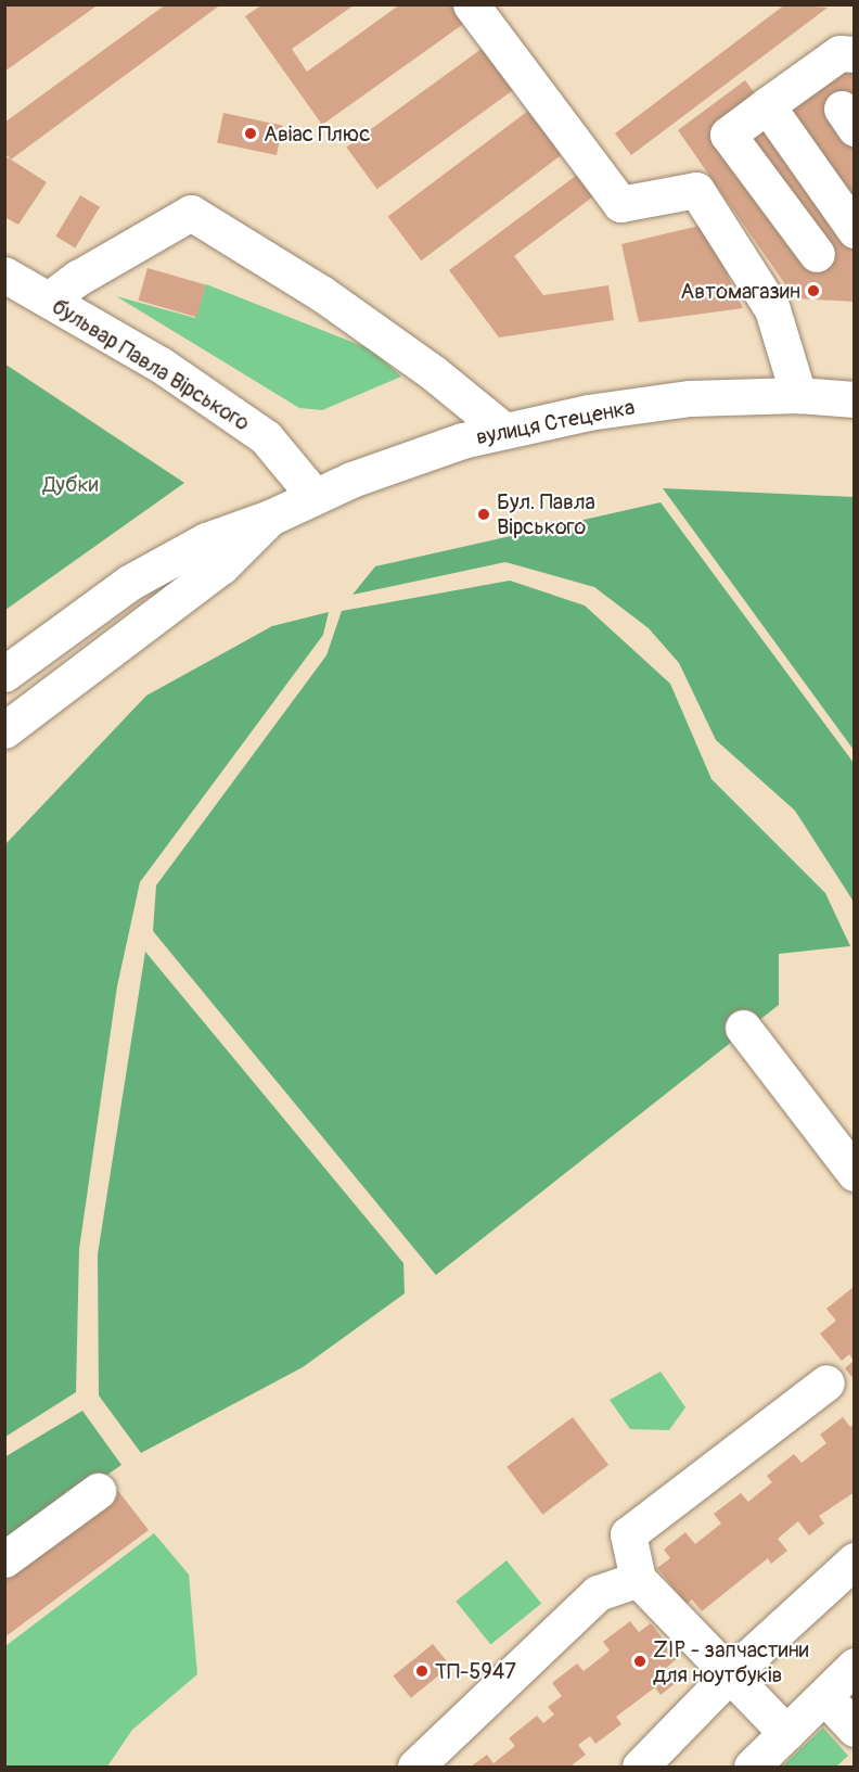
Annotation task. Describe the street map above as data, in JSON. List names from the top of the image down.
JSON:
{
  "streets": {
    "main road": ["бульвар Павла Вірського", "вулиця Стеценка"]
  },
  "crossings": [
    ["бульвар Павла Вірського", "вулиця Стеценка"]
  ],
  "parks": ["Дубки"],
  "places": [
    "Авіас Плюс",
    "Автомагазин",
    "Бул. Павла Вірського",
    "ZIP - запчастини для ноутбуків",
    "ТП-5947"
  ]
}
